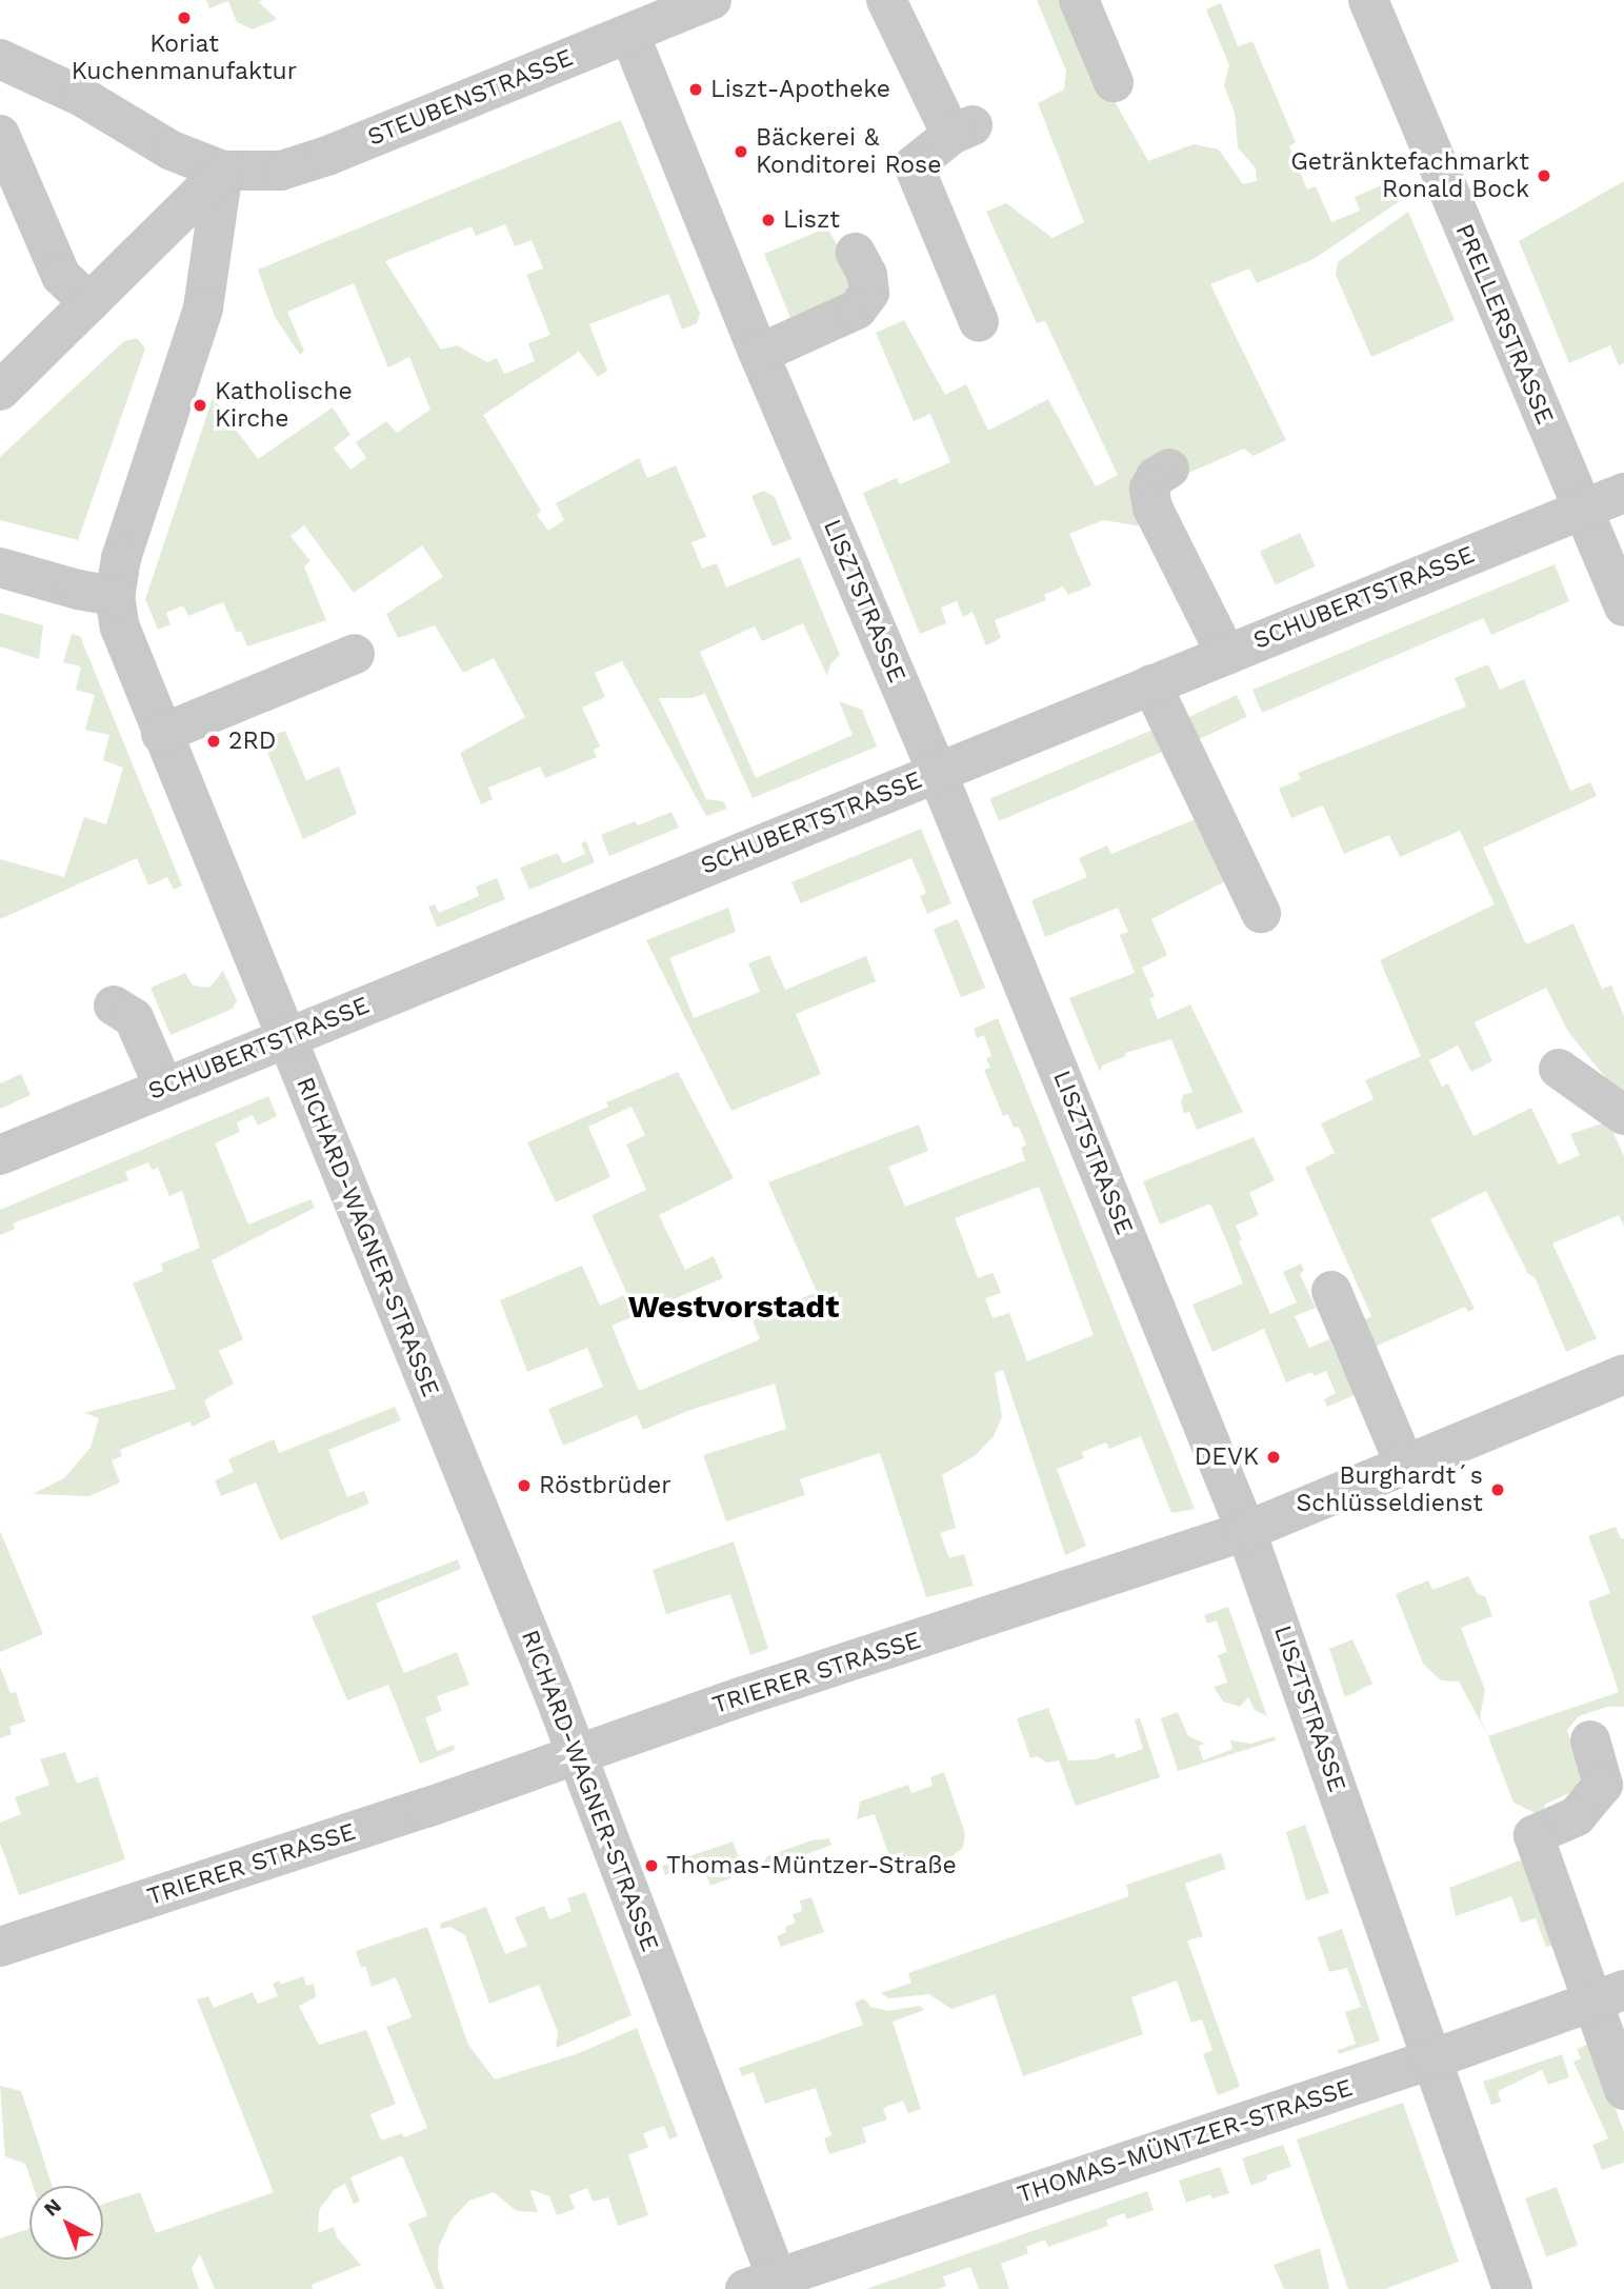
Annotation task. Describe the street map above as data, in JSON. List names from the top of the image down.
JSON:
{
  "streets": {
    "street": [
      "STEUBENSTRASSE",
      "PRELLERSTRASSE",
      "SCHUBERTSTRASSE",
      "LISZTSTRASSE",
      "RICHARD-WAGNER-STRASSE",
      "TRIERER STRASSE",
      "THOMAS-MÜNTZER-STRASSE"
    ]
  },
  "crossings": [
    ["STEUBENSTRASSE", "LISZTSTRASSE"],
    ["STEUBENSTRASSE", "RICHARD-WAGNER-STRASSE"],
    ["PRELLERSTRASSE", "SCHUBERTSTRASSE"],
    ["SCHUBERTSTRASSE", "LISZTSTRASSE"],
    ["SCHUBERTSTRASSE", "RICHARD-WAGNER-STRASSE"],
    ["LISZTSTRASSE", "TRIERER STRASSE"],
    ["LISZTSTRASSE", "THOMAS-MÜNTZER-STRASSE"],
    ["RICHARD-WAGNER-STRASSE", "TRIERER STRASSE"],
    ["RICHARD-WAGNER-STRASSE", "THOMAS-MÜNTZER-STRASSE"]
  ],
  "districts": ["Westvorstadt"],
  "places": [
    "Koriat Kuchenmanufaktur",
    "Liszt-Apotheke",
    "Bäckerei & Konditorei Rose",
    "Getränktefachmarkt Ronald Bock",
    "Liszt",
    "Katholische Kirche",
    "2RD",
    "DEVK",
    "Röstbrüder",
    "Burghardt´s Schlüsseldienst",
    "Thomas-Müntzer-Straße"
  ],
  "north": "top left"
}
